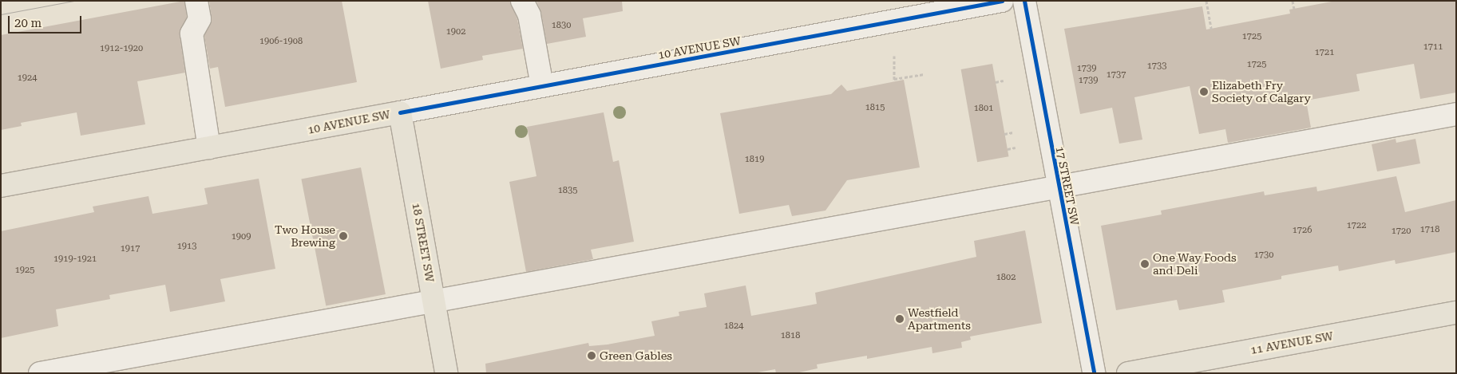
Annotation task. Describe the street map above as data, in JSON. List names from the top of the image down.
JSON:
{
  "streets": {
    "main road": ["10 AVENUE SW", "18 STREET SW", "11 AVENUE SW"],
    "street": ["17 STREET SW"]
  },
  "crossings": [
    ["10 AVENUE SW", "18 STREET SW"]
  ],
  "places": [
    "Elizabeth Fry Society of Calgary",
    "Two House Brewing",
    "One Way Foods and Deli",
    "Westfield Apartments",
    "Green Gables"
  ],
  "house_numbers": [
    "1830",
    "1902",
    "1725",
    "1906-1908",
    "1711",
    "1912-1920",
    "1721",
    "1725",
    "1733",
    "1739",
    "1737",
    "1924",
    "1739",
    "1815",
    "1801",
    "1819",
    "1835",
    "1722",
    "1718",
    "1726",
    "1720",
    "1909",
    "1913",
    "1917",
    "1730",
    "1919-1921",
    "1925",
    "1802",
    "1824",
    "1818"
  ],
  "scale_bar": "20 m"
}
